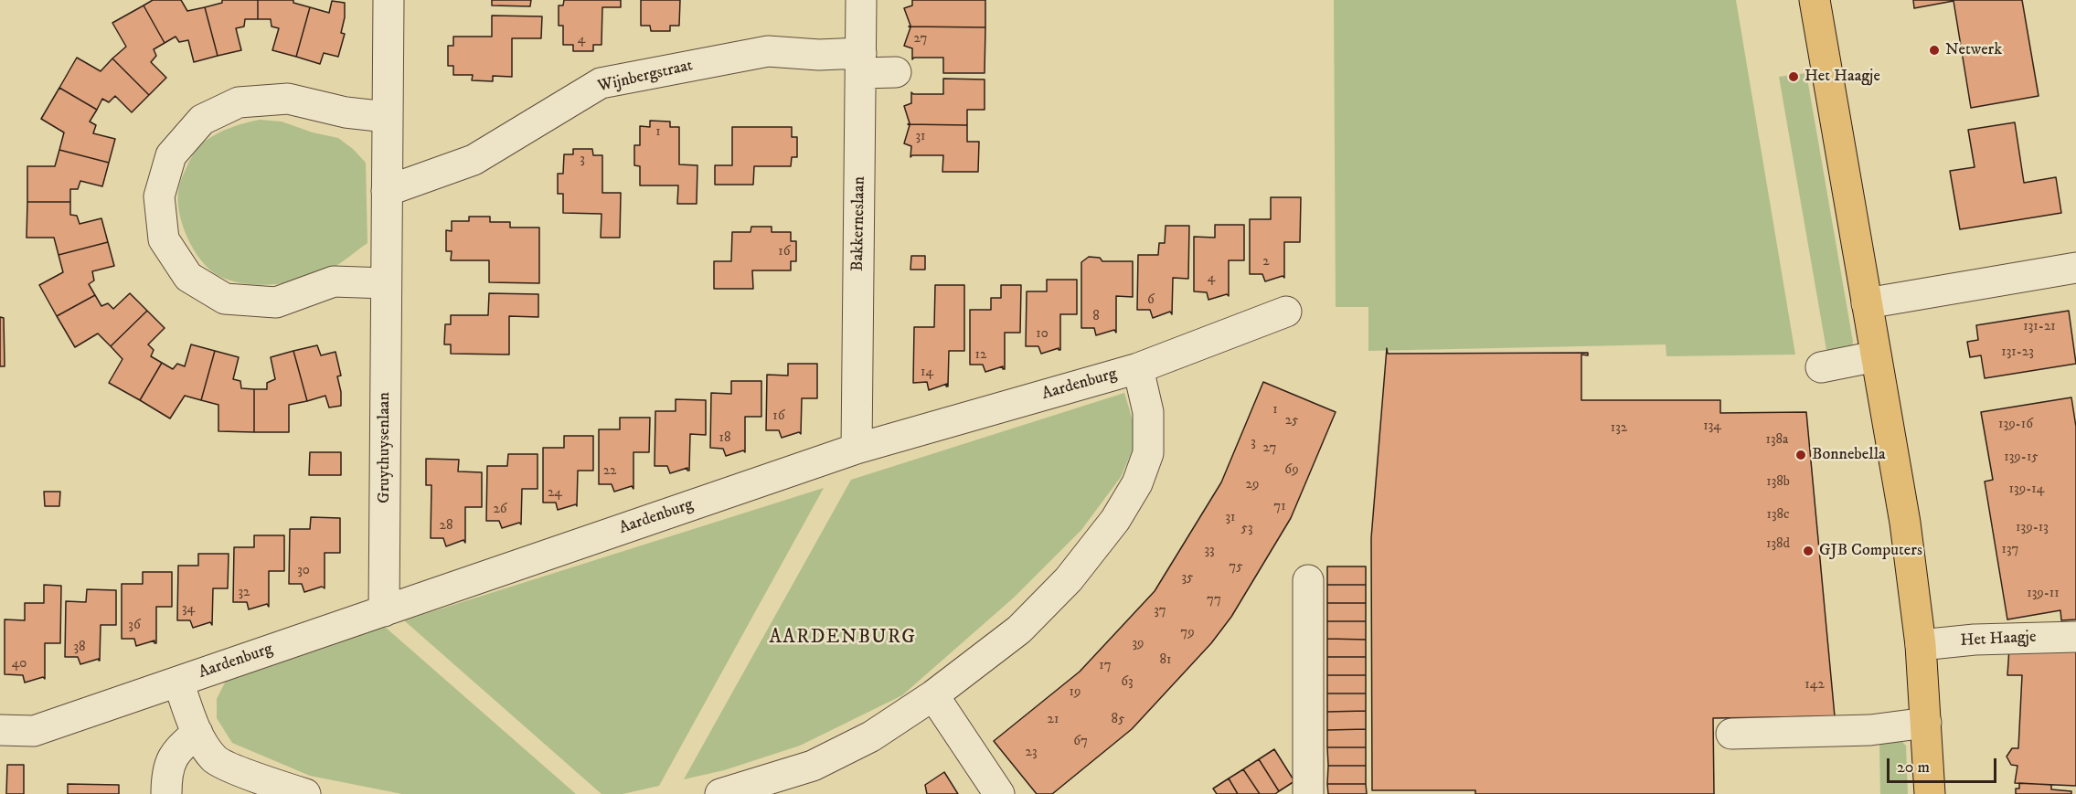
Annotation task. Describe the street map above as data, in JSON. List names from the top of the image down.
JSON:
{
  "streets": {
    "street": [
      "Wijnbergstraat",
      "Bakkerneslaan",
      "Aardenburg",
      "Gruythuysenlaan",
      "Het Haagje"
    ]
  },
  "crossings": [
    ["Wijnbergstraat", "Bakkerneslaan"],
    ["Wijnbergstraat", "Gruythuysenlaan"],
    ["Bakkerneslaan", "Aardenburg"],
    ["Aardenburg", "Gruythuysenlaan"]
  ],
  "districts": ["AARDENBURG"],
  "places": [
    "Netwerk",
    "Het Haagje",
    "Bonnebella",
    "GJB Computers"
  ],
  "house_numbers": [
    "27",
    "4",
    "1",
    "31",
    "3",
    "16",
    "2",
    "4",
    "6",
    "8",
    "131-21",
    "10",
    "131-23",
    "12",
    "14",
    "1",
    "16",
    "25",
    "139-16",
    "134",
    "132",
    "18",
    "138a",
    "3",
    "27",
    "139-15",
    "69",
    "22",
    "138b",
    "29",
    "139-14",
    "24",
    "71",
    "26",
    "138c",
    "31",
    "28",
    "139-13",
    "53",
    "138d",
    "137",
    "33",
    "75",
    "30",
    "35",
    "32",
    "139-11",
    "77",
    "34",
    "37",
    "36",
    "79",
    "39",
    "38",
    "81",
    "40",
    "17",
    "63",
    "142",
    "19",
    "21",
    "85",
    "67",
    "23"
  ],
  "scale_bar": "20 m"
}
